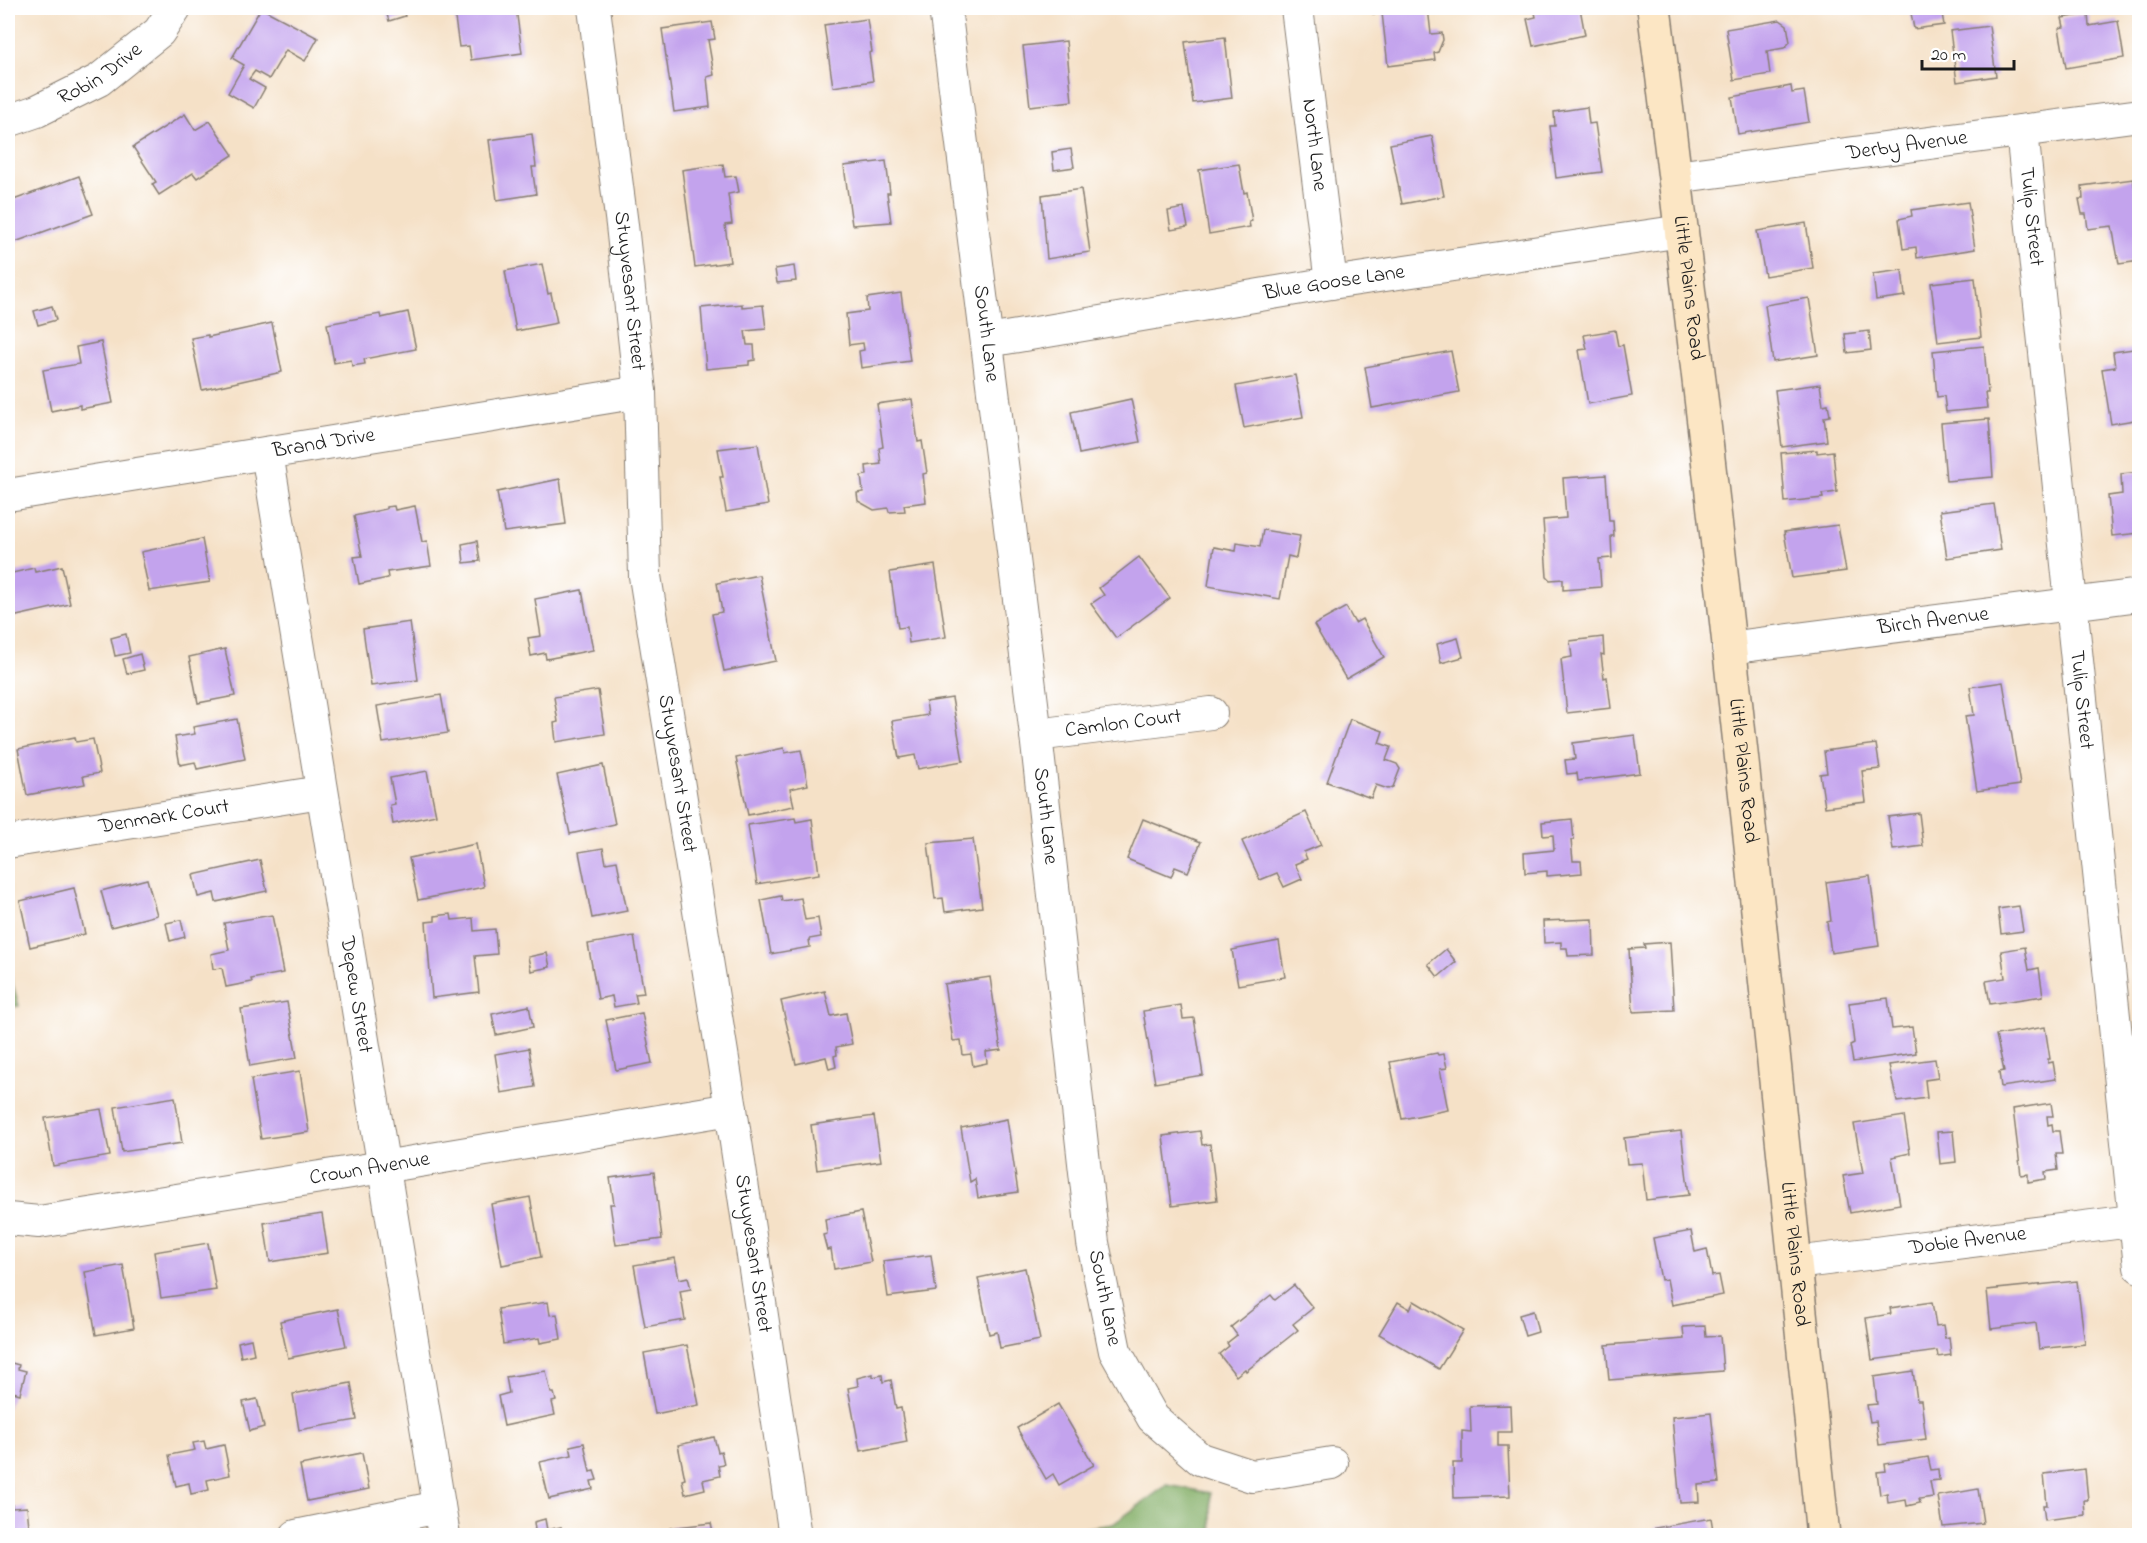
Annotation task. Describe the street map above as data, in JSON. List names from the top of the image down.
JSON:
{
  "streets": {
    "street": [
      "Robin Drive",
      "North Lane",
      "Derby Avenue",
      "Tulip Street",
      "Blue Goose Lane",
      "Little Plains Road",
      "Stuyvesant Street",
      "South Lane",
      "Brand Drive",
      "Birch Avenue",
      "Camlon Court",
      "Denmark Court",
      "Depew Street",
      "Crown Avenue",
      "Dobie Avenue"
    ]
  },
  "crossings": [
    ["North Lane", "Blue Goose Lane"],
    ["Derby Avenue", "Tulip Street"],
    ["Derby Avenue", "Little Plains Road"],
    ["Tulip Street", "Birch Avenue"],
    ["Tulip Street", "Dobie Avenue"],
    ["Blue Goose Lane", "Little Plains Road"],
    ["Blue Goose Lane", "South Lane"],
    ["Little Plains Road", "Birch Avenue"],
    ["Little Plains Road", "Dobie Avenue"],
    ["Stuyvesant Street", "Brand Drive"],
    ["Stuyvesant Street", "Crown Avenue"],
    ["South Lane", "Camlon Court"],
    ["Brand Drive", "Depew Street"],
    ["Denmark Court", "Depew Street"],
    ["Depew Street", "Crown Avenue"]
  ],
  "scale_bar": "20 m"
}
